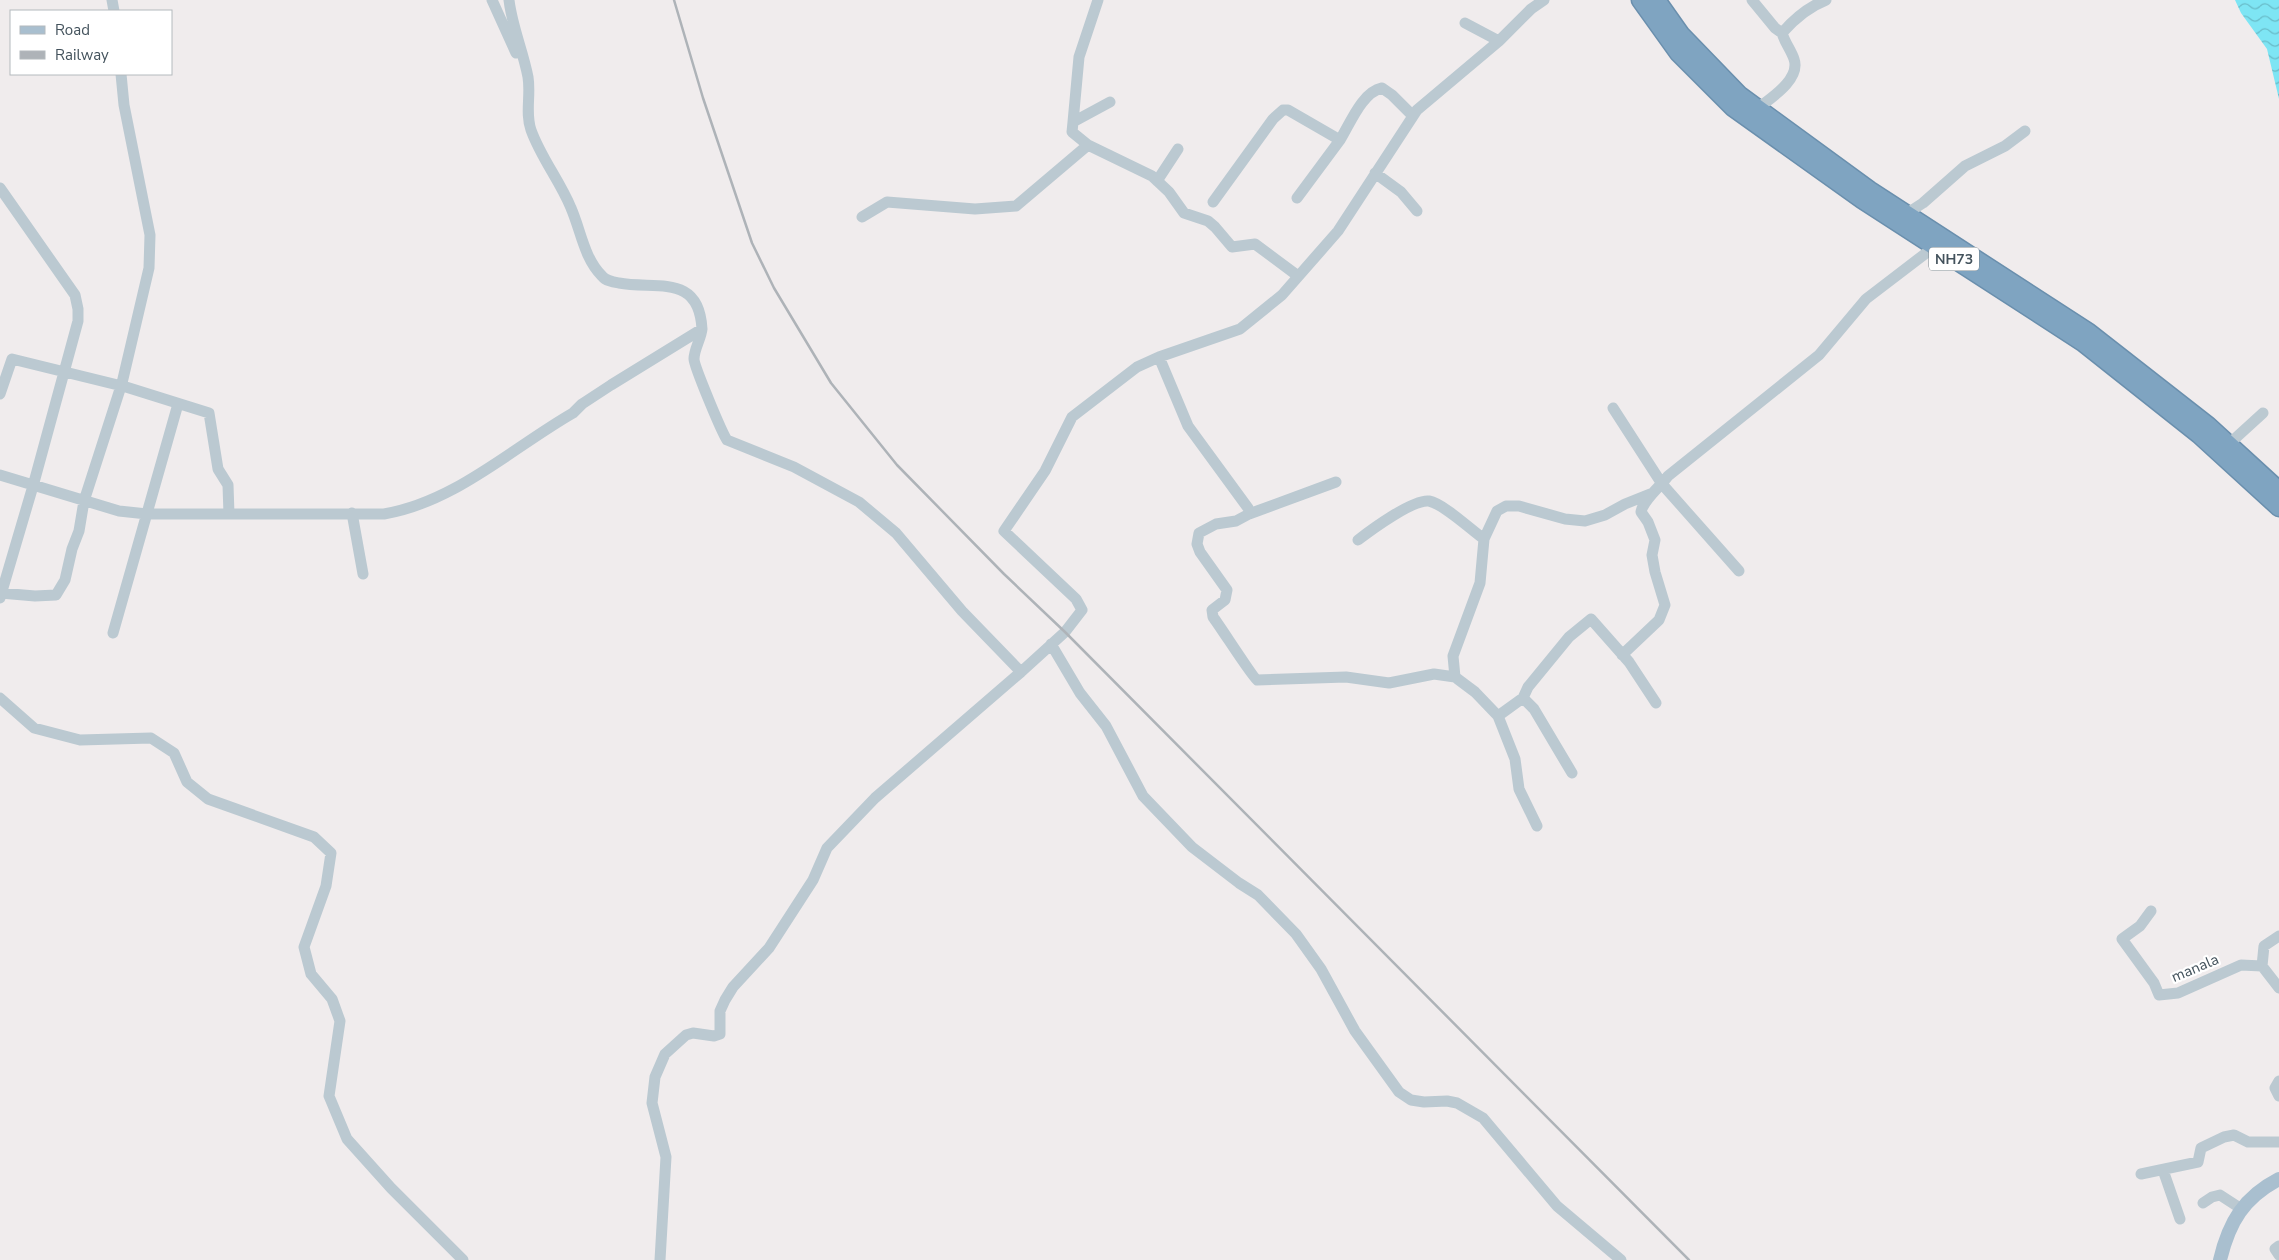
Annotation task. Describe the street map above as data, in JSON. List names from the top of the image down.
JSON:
{
  "streets": {
    "highway": ["NH73"],
    "street": ["manala"]
  },
  "legend": ["Road", "Railway"]
}
